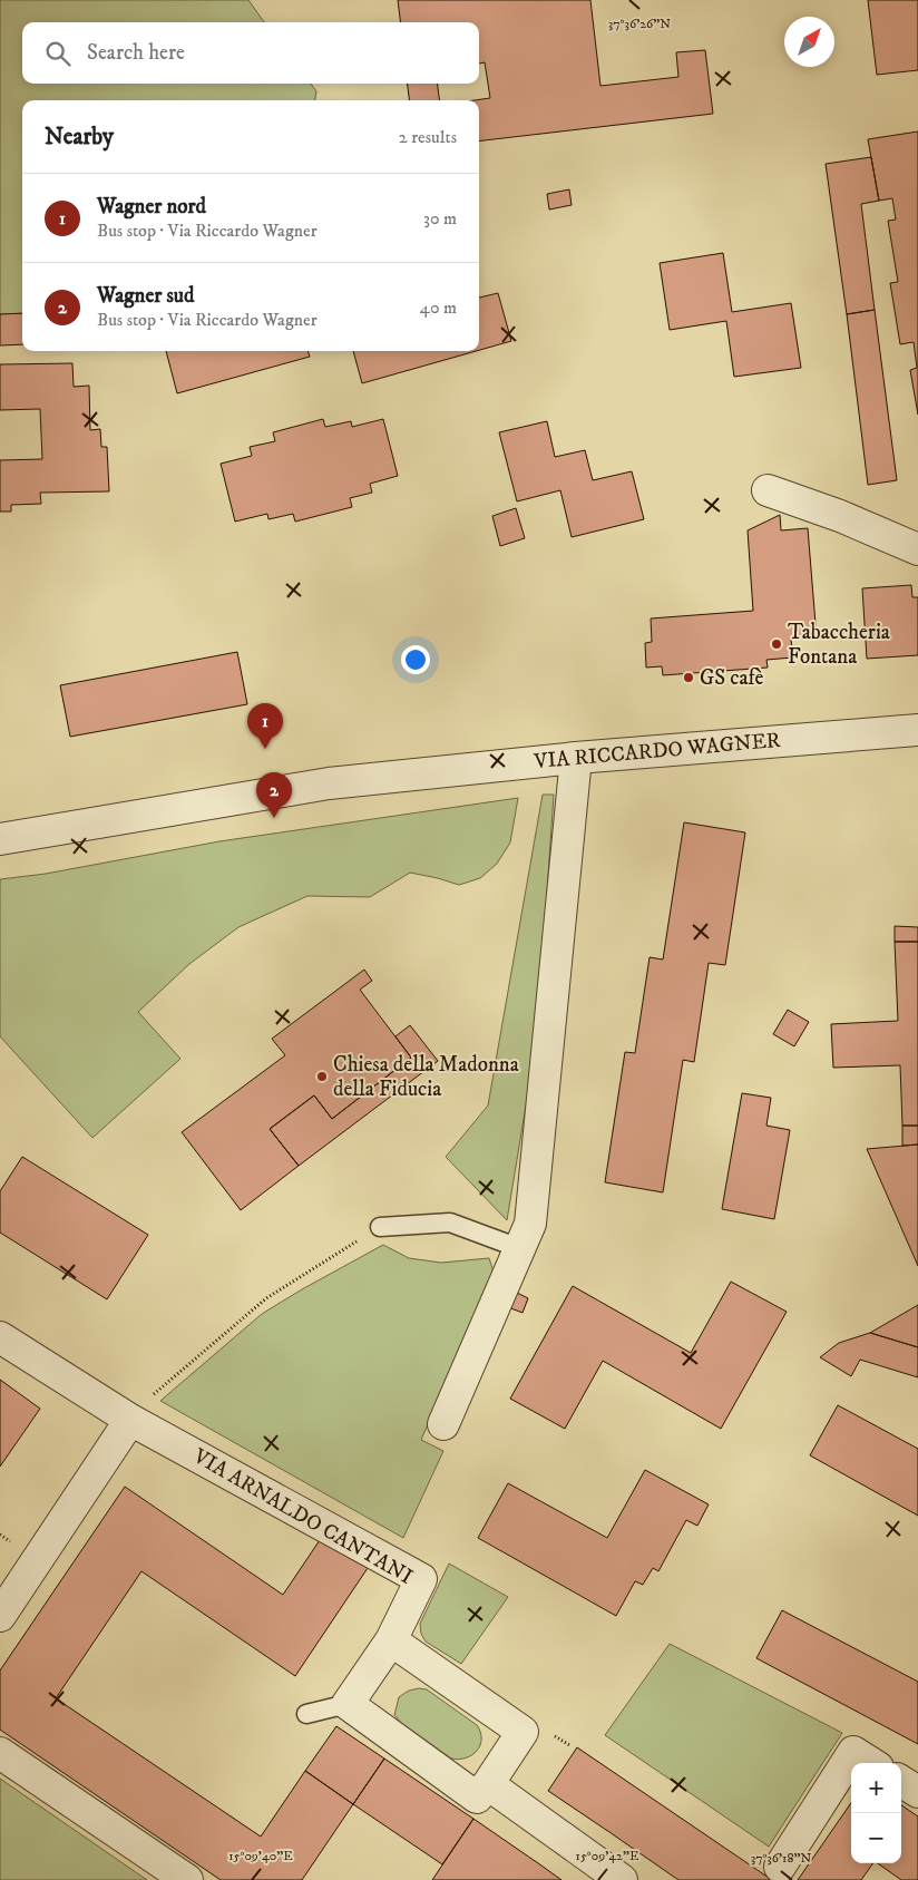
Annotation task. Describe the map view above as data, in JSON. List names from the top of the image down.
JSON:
{
  "streets": {
    "street": ["VIA RICCARDO WAGNER", "VIA ARNALDO CANTANI"]
  },
  "places": ["Tabaccheria Fontana", "GS cafè", "Chiesa della Madonna della Fiducia"],
  "north": "top right",
  "page": {
    "search": "Search here",
    "heading": ["Nearby", "2 results"],
    "list": [
      {
        "mark": "1",
        "name": "Wagner nord",
        "note": "Bus stop · Via Riccardo Wagner",
        "value": "30 m"
      },
      {
        "mark": "2",
        "name": "Wagner sud",
        "note": "Bus stop · Via Riccardo Wagner",
        "value": "40 m"
      }
    ],
    "pins": ["1", "2"],
    "map_buttons": ["+", "−"]
  },
  "coordinates": [
    "37°36'26\"N",
    "15°09'40\"E",
    "15°09'42\"E",
    "37°36'18\"N"
  ]
}
